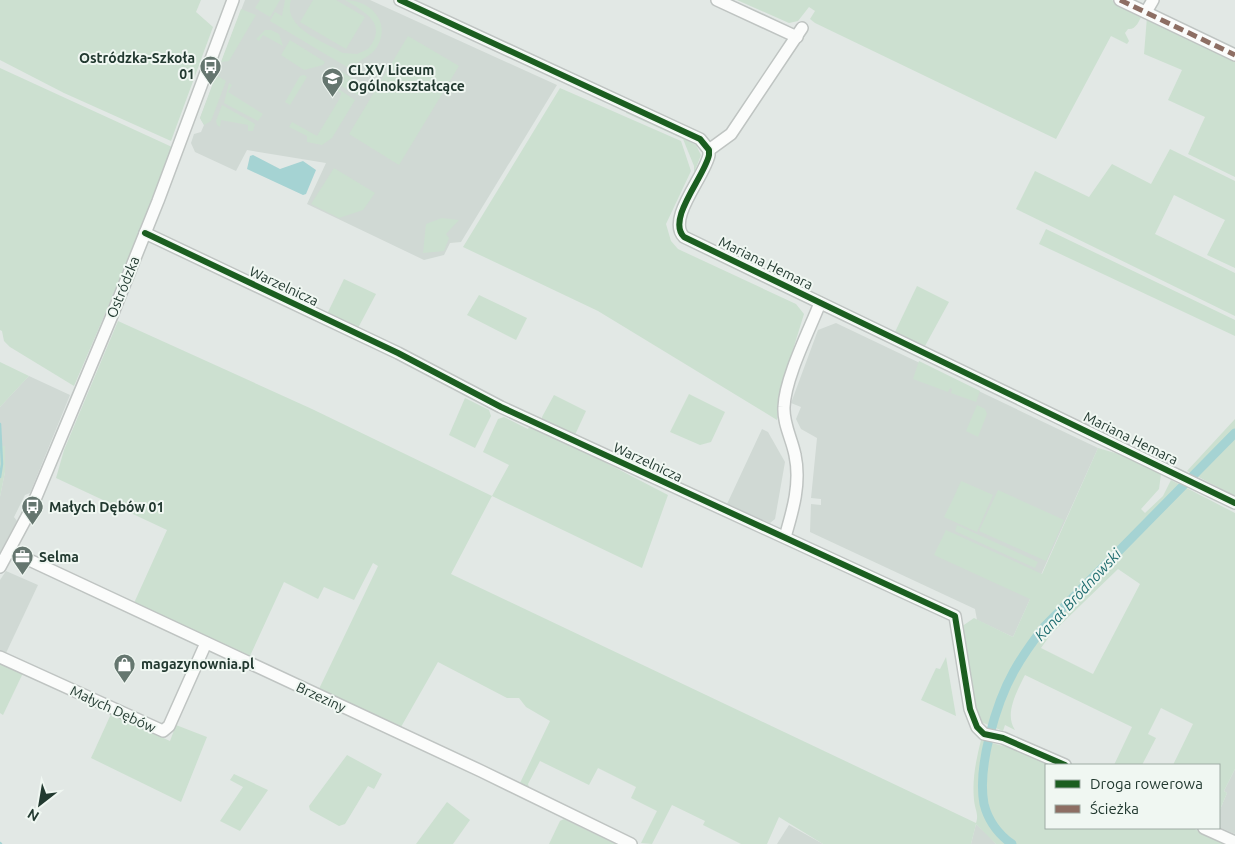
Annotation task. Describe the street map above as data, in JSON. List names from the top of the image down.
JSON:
{
  "streets": {
    "street": [
      "Mariana Hemara",
      "Warzelnicza",
      "Ostródzka",
      "Brzeziny",
      "Małych Dębów"
    ]
  },
  "crossings": [
    ["Warzelnicza", "Ostródzka"],
    ["Ostródzka", "Brzeziny"],
    ["Brzeziny", "Małych Dębów"]
  ],
  "water": ["Kanał Bródnowski"],
  "places": {
    "bus stop": ["Ostródzka-Szkoła 01", "Małych Dębów 01"],
    "school or university": ["CLXV Liceum Ogólnokształcące"],
    "office": ["Selma"],
    "shop": ["magazynownia.pl"]
  },
  "legend": ["Droga rowerowa", "Ścieżka"],
  "north": "bottom left"
}
